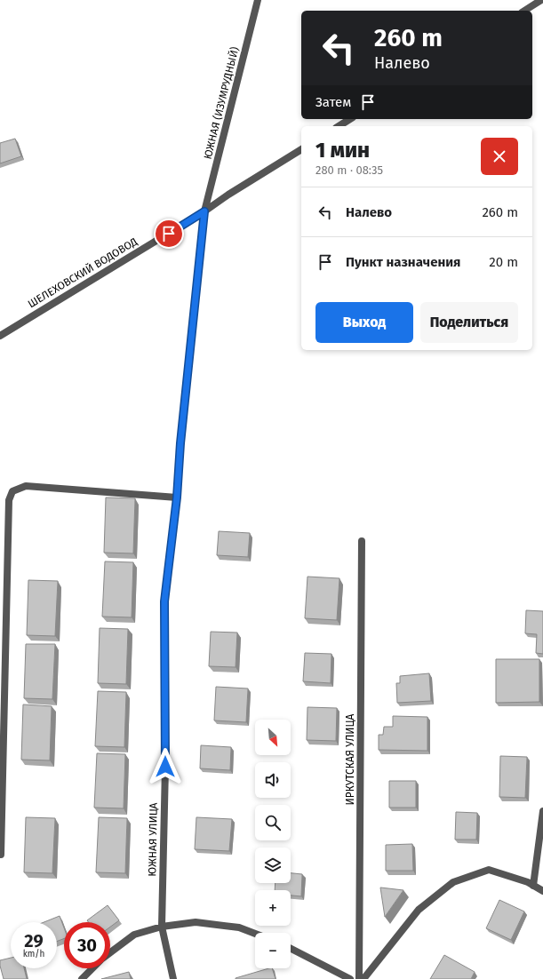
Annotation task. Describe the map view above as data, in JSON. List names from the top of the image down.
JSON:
{
  "streets": {
    "street": [
      "ЮЖНАЯ (ИЗУМРУДНЫЙ)",
      "ШЕЛЕХОВСКИЙ ВОДОВОД",
      "ИРКУТСКАЯ УЛИЦА",
      "ЮЖНАЯ УЛИЦА"
    ]
  },
  "crossings": [
    ["ЮЖНАЯ (ИЗУМРУДНЫЙ)", "ШЕЛЕХОВСКИЙ ВОДОВОД"],
    ["ЮЖНАЯ (ИЗУМРУДНЫЙ)", "ЮЖНАЯ УЛИЦА"],
    ["ШЕЛЕХОВСКИЙ ВОДОВОД", "ЮЖНАЯ УЛИЦА"]
  ],
  "north": "bottom right",
  "page": {
    "turn": ["260 m", "Налево"],
    "then": "Затем",
    "heading": ["1 мин", "280 m · 08:35"],
    "list": [
      {
        "name": "Налево",
        "value": "260 m"
      },
      {
        "name": "Пункт назначения",
        "value": "20 m"
      }
    ],
    "buttons": ["Выход", "Поделиться"],
    "map_buttons": ["+", "−"],
    "speed": "29 km/h",
    "limit": "30"
  }
}
